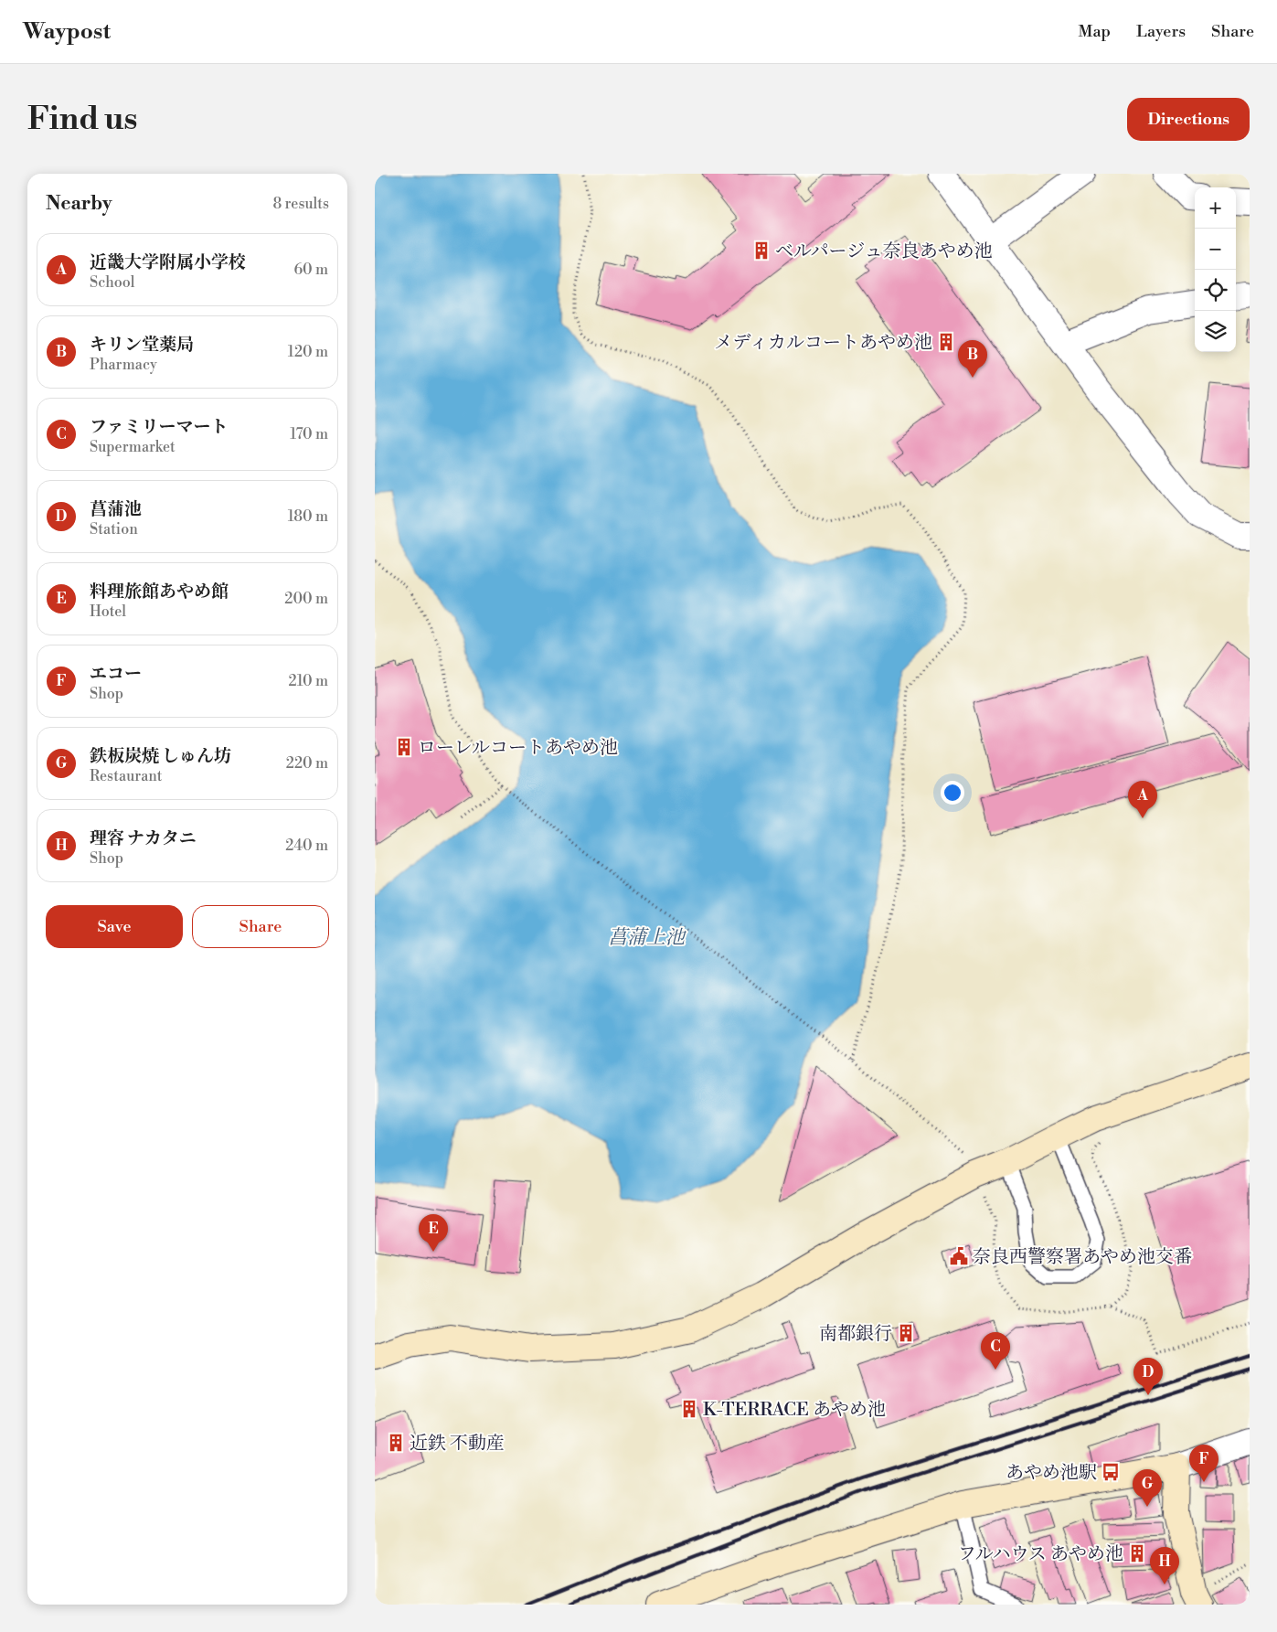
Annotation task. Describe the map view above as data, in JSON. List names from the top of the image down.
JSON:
{
  "water": ["菖蒲上池"],
  "places": {
    "building": [
      "ベルパージュ奈良あやめ池",
      "メディカルコートあやめ池",
      "ローレルコートあやめ池",
      "南都銀行",
      "K-TERRACE あやめ池",
      "近鉄 不動産",
      "フルハウス あやめ池"
    ],
    "public building": ["奈良西警察署あやめ池交番"],
    "bus stop": ["あやめ池駅"]
  },
  "page": {
    "header": "Waypost",
    "nav": ["Map", "Layers", "Share"],
    "buttons": [
      "Directions",
      ["Save", "Share"]
    ],
    "title": "Find us",
    "heading": ["Nearby", "8 results"],
    "map_buttons": ["+", "−"],
    "list": [
      {
        "mark": "A",
        "name": "近畿大学附属小学校",
        "note": "School",
        "value": "60 m"
      },
      {
        "mark": "B",
        "name": "キリン堂薬局",
        "note": "Pharmacy",
        "value": "120 m"
      },
      {
        "mark": "C",
        "name": "ファミリーマート",
        "note": "Supermarket",
        "value": "170 m"
      },
      {
        "mark": "D",
        "name": "菖蒲池",
        "note": "Station",
        "value": "180 m"
      },
      {
        "mark": "E",
        "name": "料理旅館あやめ館",
        "note": "Hotel",
        "value": "200 m"
      },
      {
        "mark": "F",
        "name": "エコー",
        "note": "Shop",
        "value": "210 m"
      },
      {
        "mark": "G",
        "name": "鉄板炭焼 しゅん坊",
        "note": "Restaurant",
        "value": "220 m"
      },
      {
        "mark": "H",
        "name": "理容 ナカタニ",
        "note": "Shop",
        "value": "240 m"
      }
    ],
    "pins": [
      "B",
      "A",
      "E",
      "C",
      "D",
      "F",
      "G",
      "H"
    ]
  }
}
